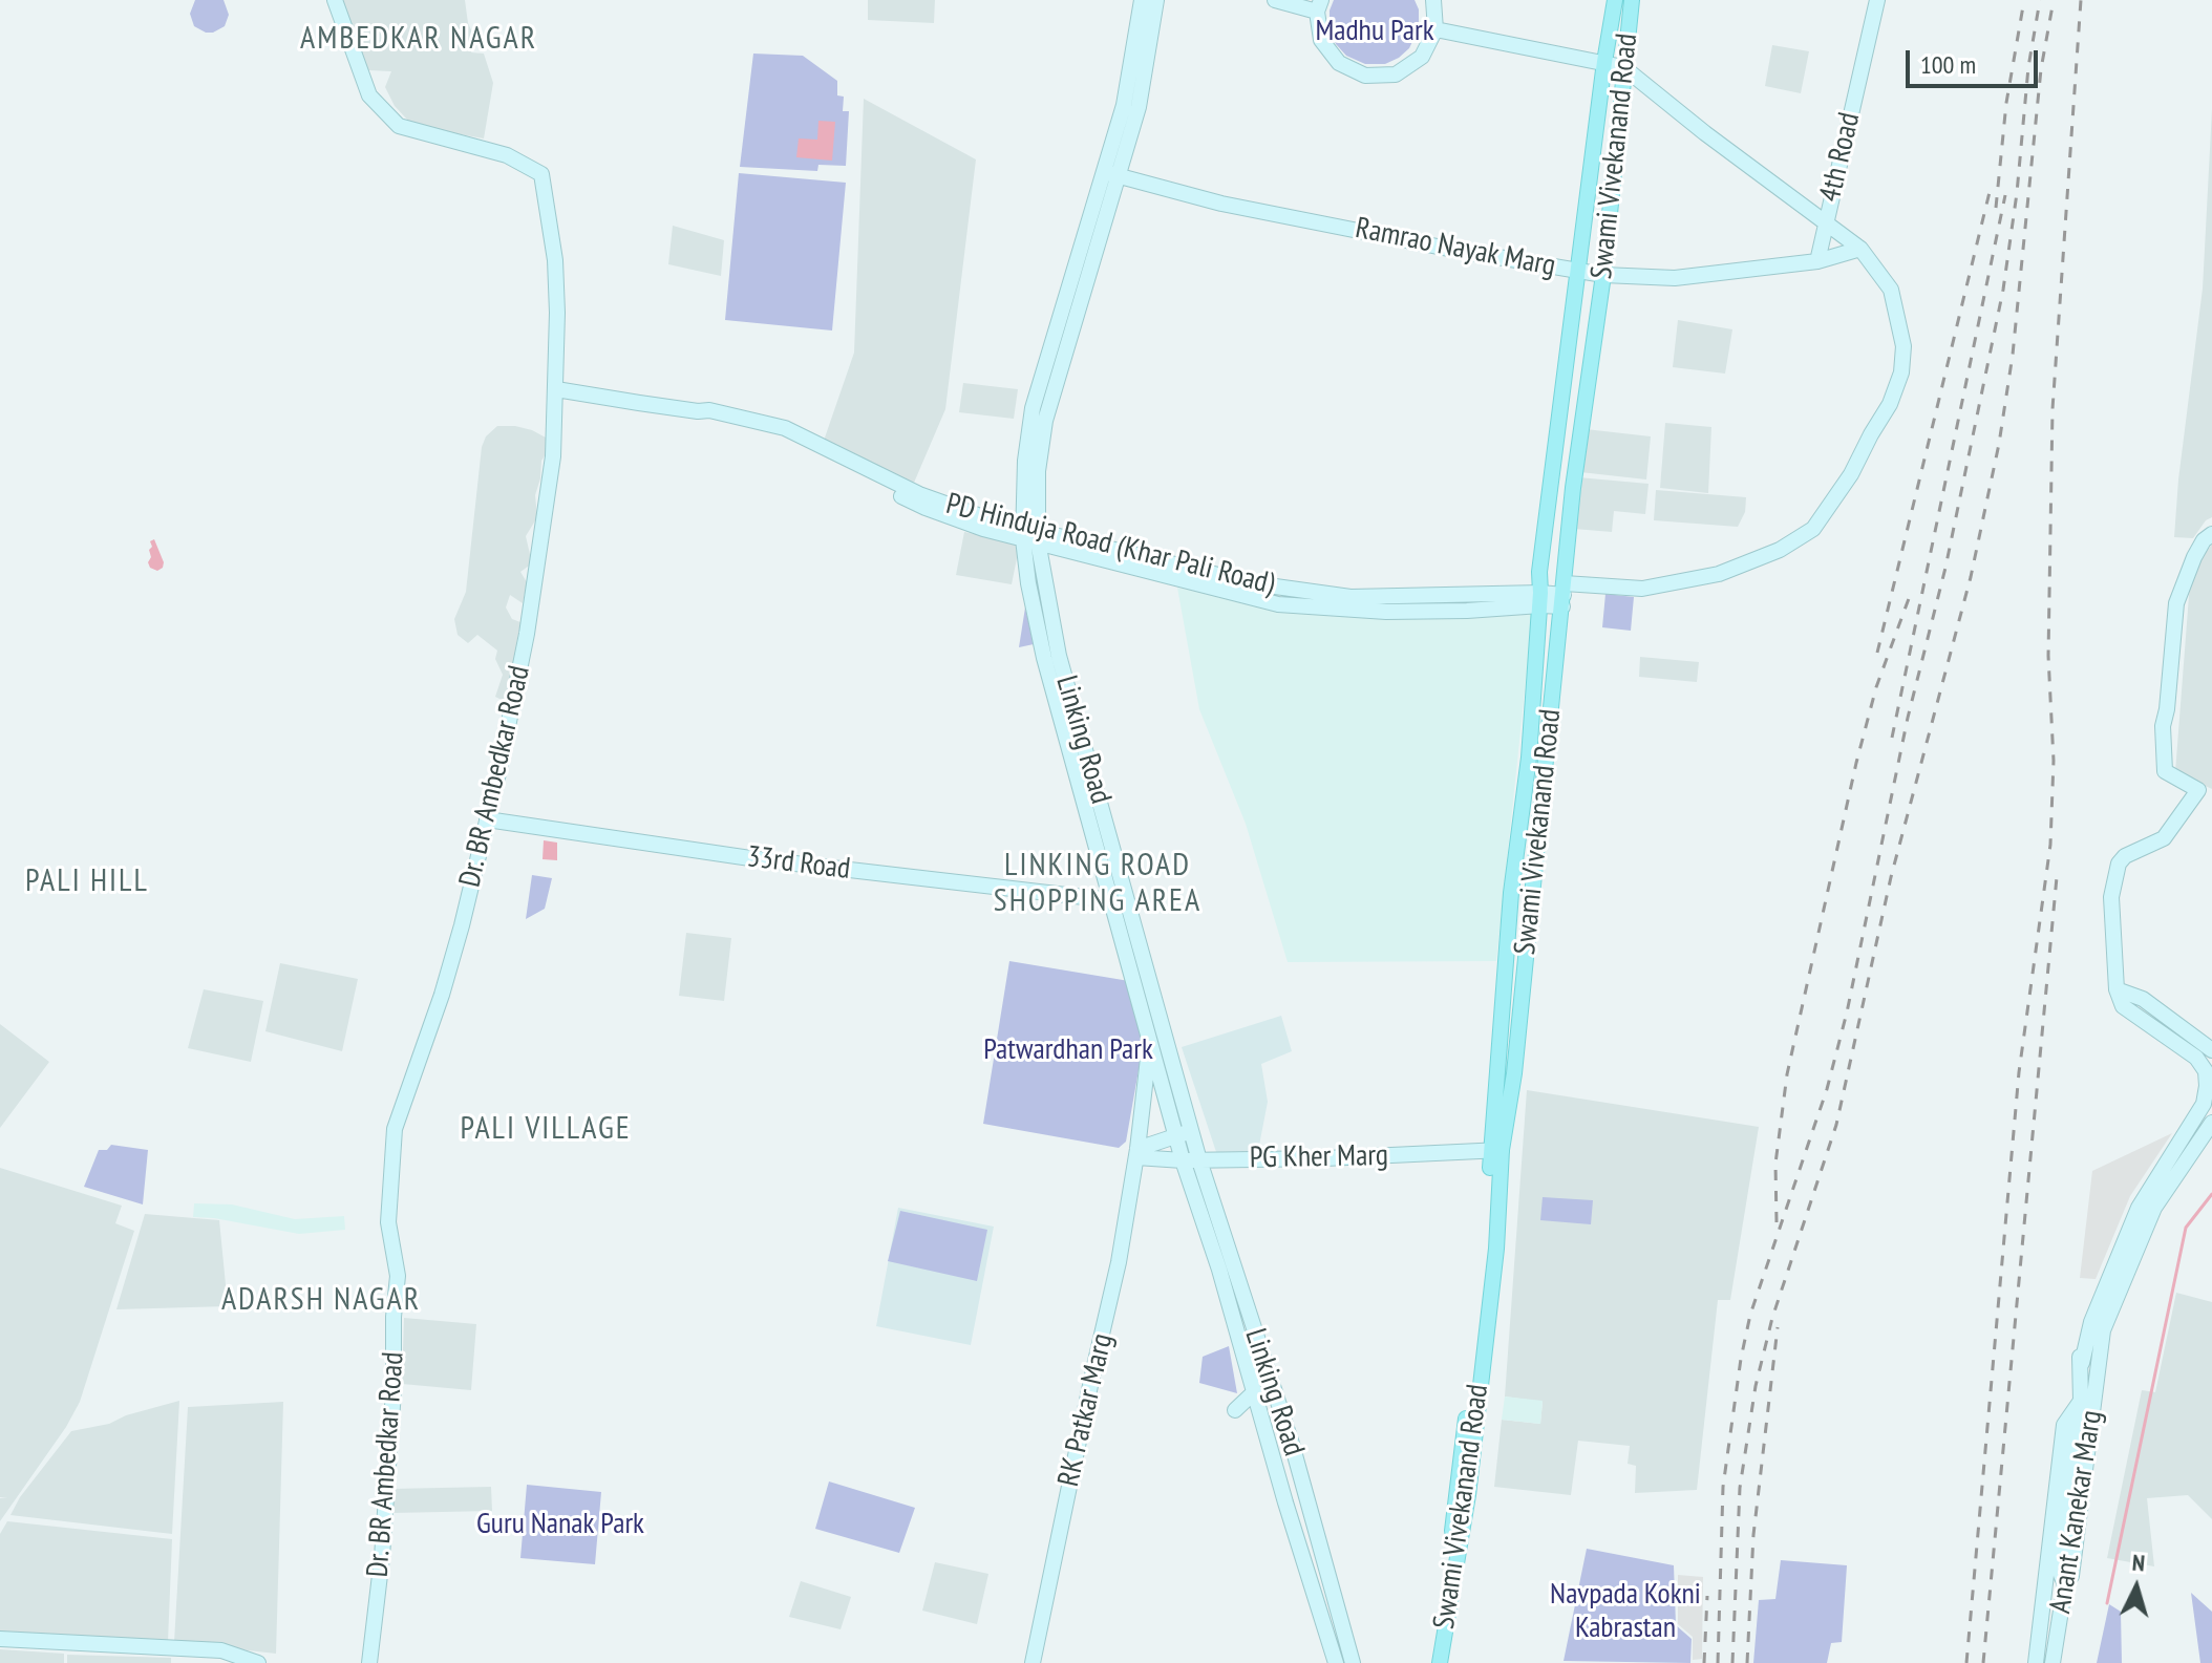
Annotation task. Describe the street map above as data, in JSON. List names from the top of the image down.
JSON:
{
  "streets": {
    "main road": ["Swami Vivekanand Road"],
    "street": [
      "4th Road",
      "Ramrao Nayak Marg",
      "PD Hinduja Road (Khar Pali Road)",
      "Linking Road",
      "Dr. BR Ambedkar Road",
      "33rd Road",
      "PG Kher Marg",
      "RK Patkar Marg",
      "Anant Kanekar Marg"
    ]
  },
  "crossings": [
    ["Swami Vivekanand Road", "Ramrao Nayak Marg"],
    ["Swami Vivekanand Road", "PD Hinduja Road (Khar Pali Road)"],
    ["Swami Vivekanand Road", "PG Kher Marg"],
    ["4th Road", "Ramrao Nayak Marg"],
    ["Ramrao Nayak Marg", "PD Hinduja Road (Khar Pali Road)"],
    ["Ramrao Nayak Marg", "Linking Road"],
    ["PD Hinduja Road (Khar Pali Road)", "Linking Road"],
    ["PD Hinduja Road (Khar Pali Road)", "Dr. BR Ambedkar Road"],
    ["Linking Road", "33rd Road"],
    ["Linking Road", "PG Kher Marg"],
    ["Linking Road", "RK Patkar Marg"],
    ["Dr. BR Ambedkar Road", "33rd Road"],
    ["PG Kher Marg", "RK Patkar Marg"]
  ],
  "districts": [
    "AMBEDKAR NAGAR",
    "LINKING ROAD SHOPPING AREA",
    "PALI HILL",
    "PALI VILLAGE",
    "ADARSH NAGAR"
  ],
  "parks": [
    "Madhu Park",
    "Patwardhan Park",
    "Guru Nanak Park",
    "Navpada Kokni Kabrastan"
  ],
  "scale_bar": "100 m",
  "north": "top"
}
